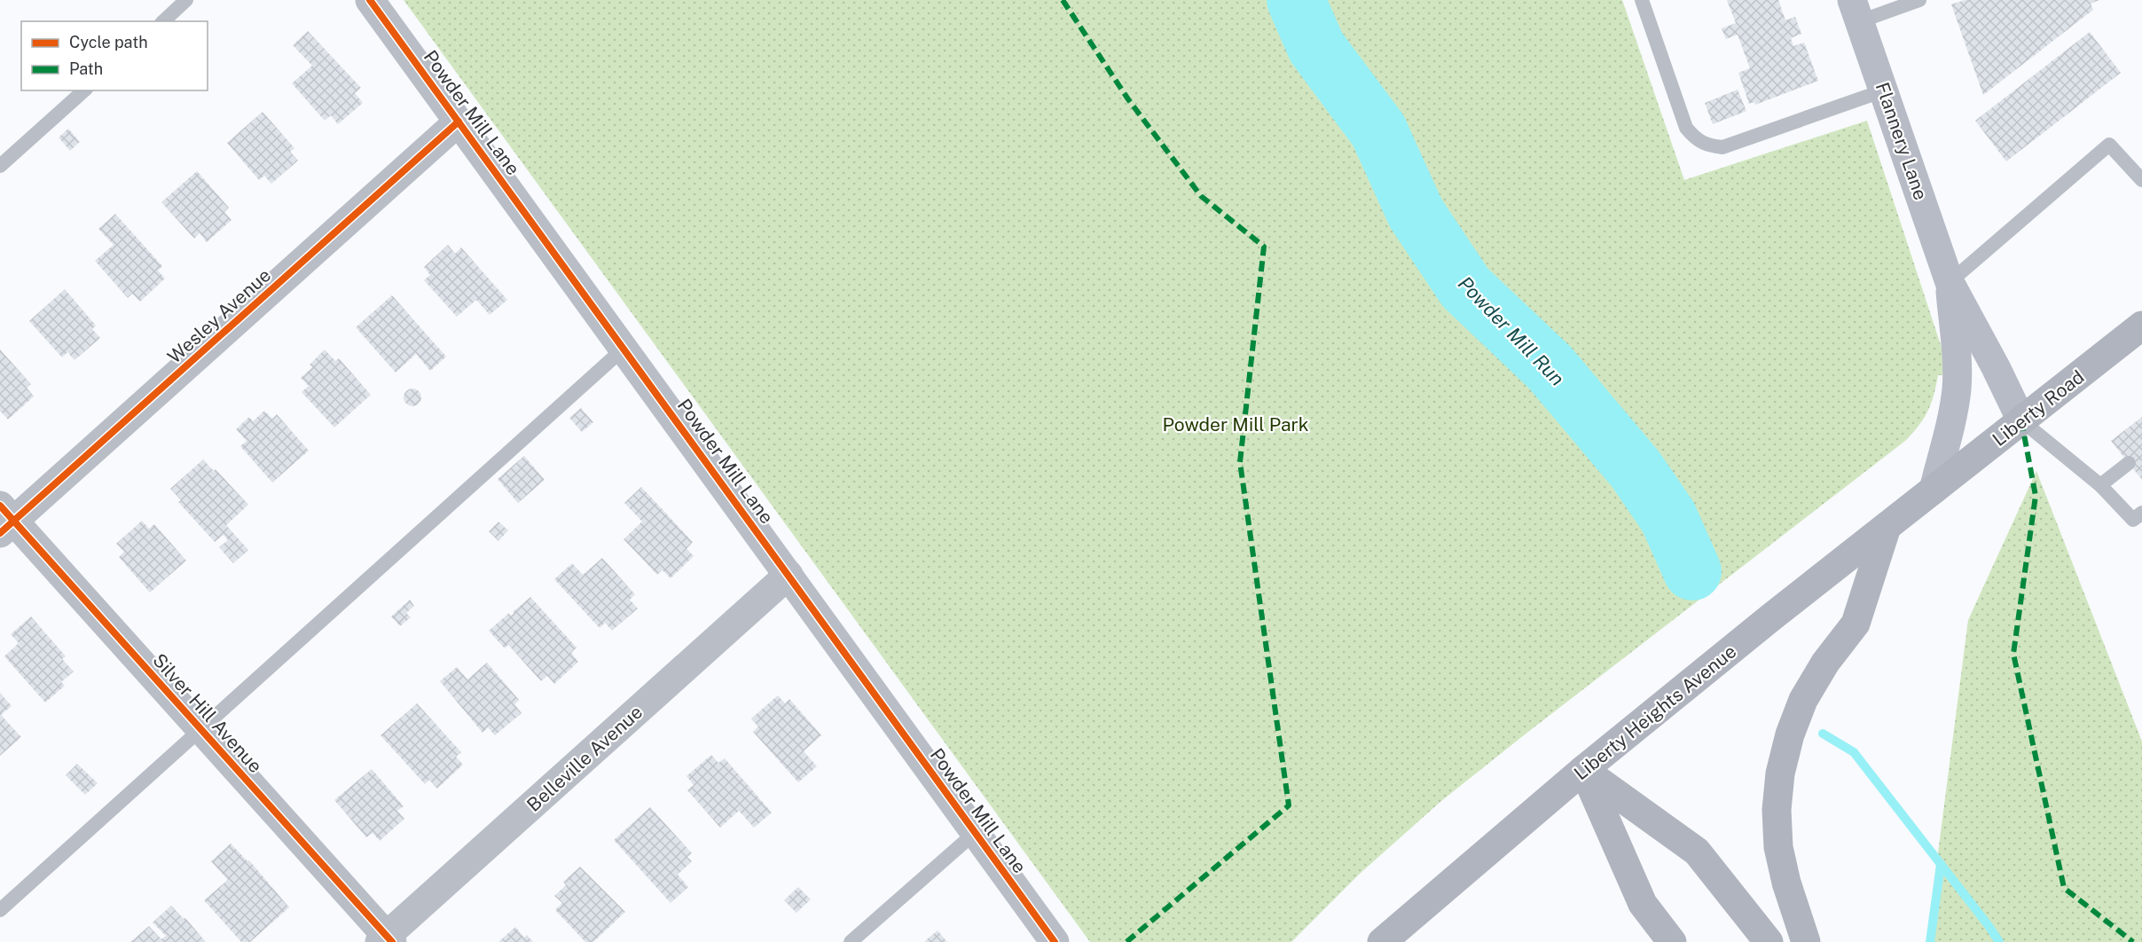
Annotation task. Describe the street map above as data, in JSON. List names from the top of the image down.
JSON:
{
  "streets": {
    "main road": ["Liberty Road", "Liberty Heights Avenue"],
    "street": [
      "Powder Mill Lane",
      "Flannery Lane",
      "Wesley Avenue",
      "Silver Hill Avenue",
      "Belleville Avenue"
    ]
  },
  "crossings": [
    ["Powder Mill Lane", "Wesley Avenue"],
    ["Powder Mill Lane", "Belleville Avenue"],
    ["Flannery Lane", "Liberty Road"],
    ["Flannery Lane", "Liberty Heights Avenue"],
    ["Wesley Avenue", "Silver Hill Avenue"],
    ["Liberty Road", "Liberty Heights Avenue"],
    ["Silver Hill Avenue", "Belleville Avenue"]
  ],
  "water": ["Powder Mill Run"],
  "parks": ["Powder Mill Park"],
  "legend": ["Cycle path", "Path"]
}
